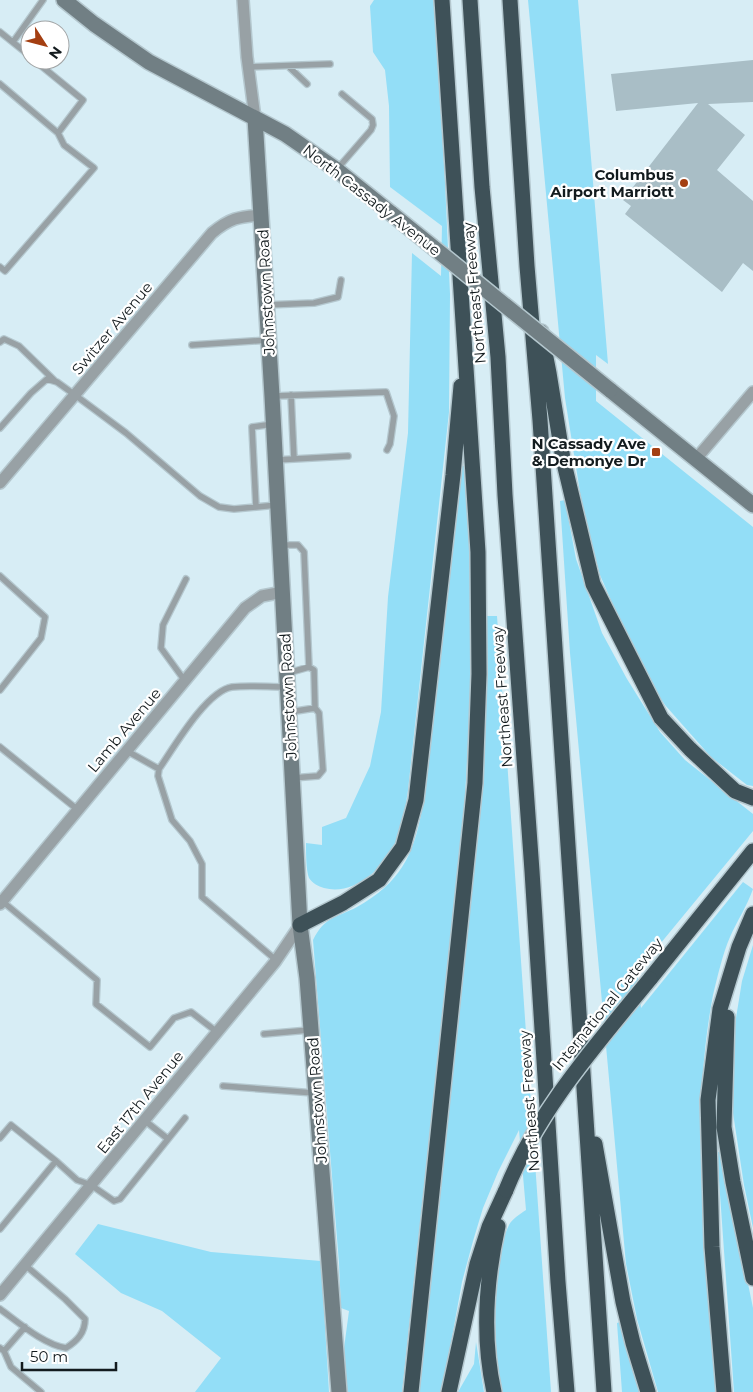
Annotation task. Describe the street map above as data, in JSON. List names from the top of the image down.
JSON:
{
  "streets": {
    "highway": ["Northeast Freeway", "International Gateway"],
    "main road": ["North Cassady Avenue", "Johnstown Road"],
    "street": ["Switzer Avenue", "Lamb Avenue", "East 17th Avenue"]
  },
  "crossings": [
    ["North Cassady Avenue", "Johnstown Road"],
    ["Johnstown Road", "Switzer Avenue"],
    ["Johnstown Road", "Lamb Avenue"],
    ["Johnstown Road", "East 17th Avenue"]
  ],
  "places": {
    "other": ["Columbus Airport Marriott"],
    "transit": ["N Cassady Ave & Demonye Dr"]
  },
  "scale_bar": "50 m",
  "north": "bottom right"
}
